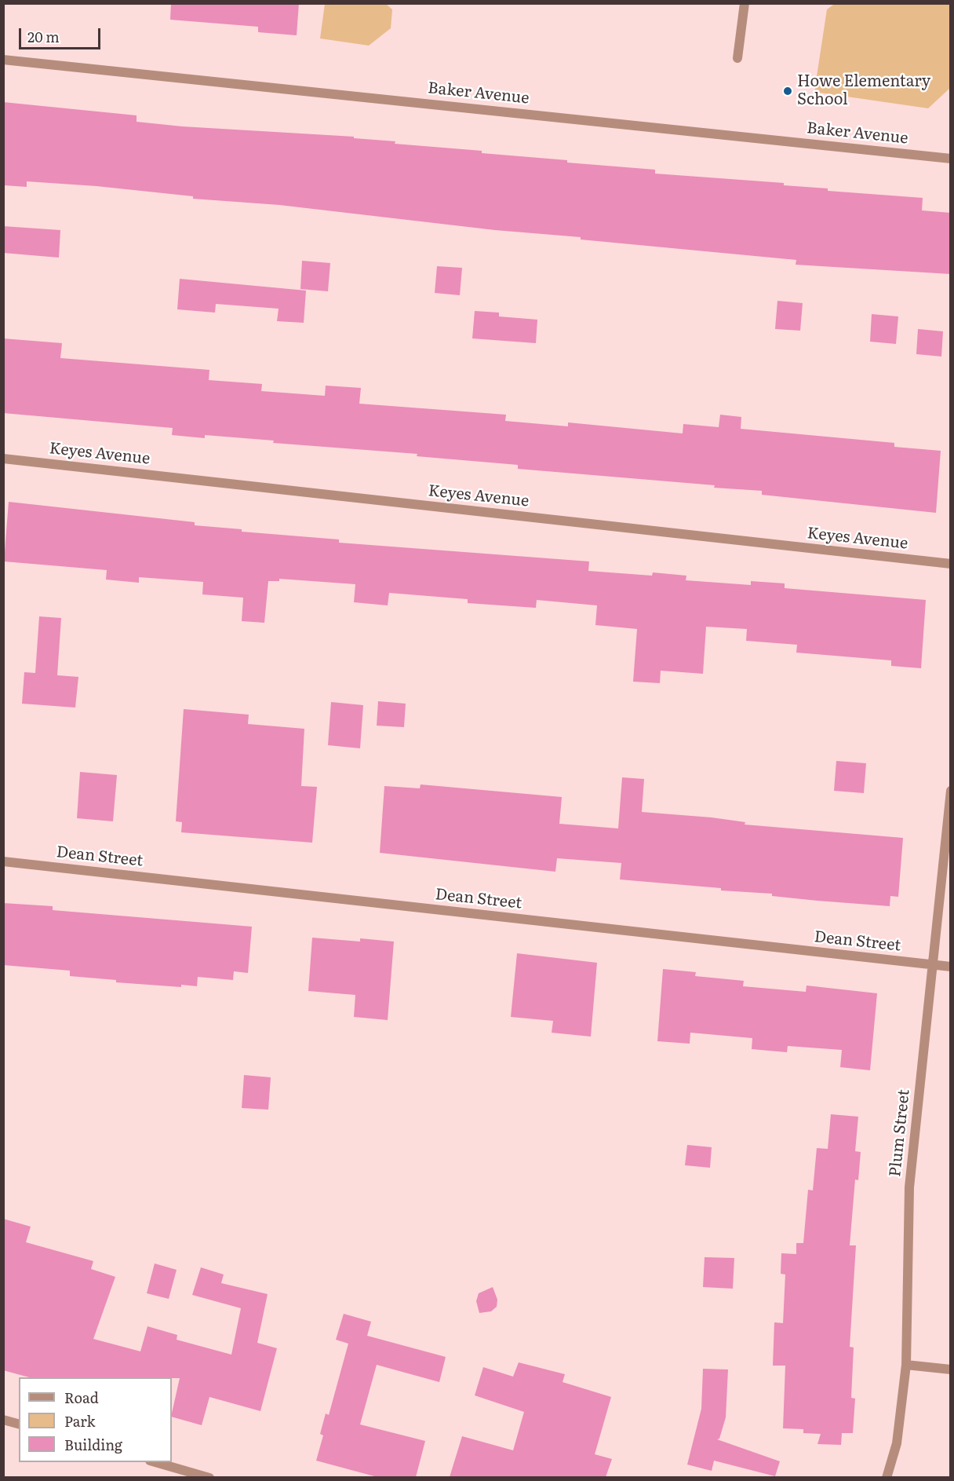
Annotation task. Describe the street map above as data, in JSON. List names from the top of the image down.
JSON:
{
  "streets": {
    "street": [
      "Baker Avenue",
      "Keyes Avenue",
      "Dean Street",
      "Plum Street"
    ]
  },
  "crossings": [
    ["Dean Street", "Plum Street"]
  ],
  "places": ["Howe Elementary School"],
  "legend": ["Road", "Park", "Building"],
  "scale_bar": "20 m"
}
